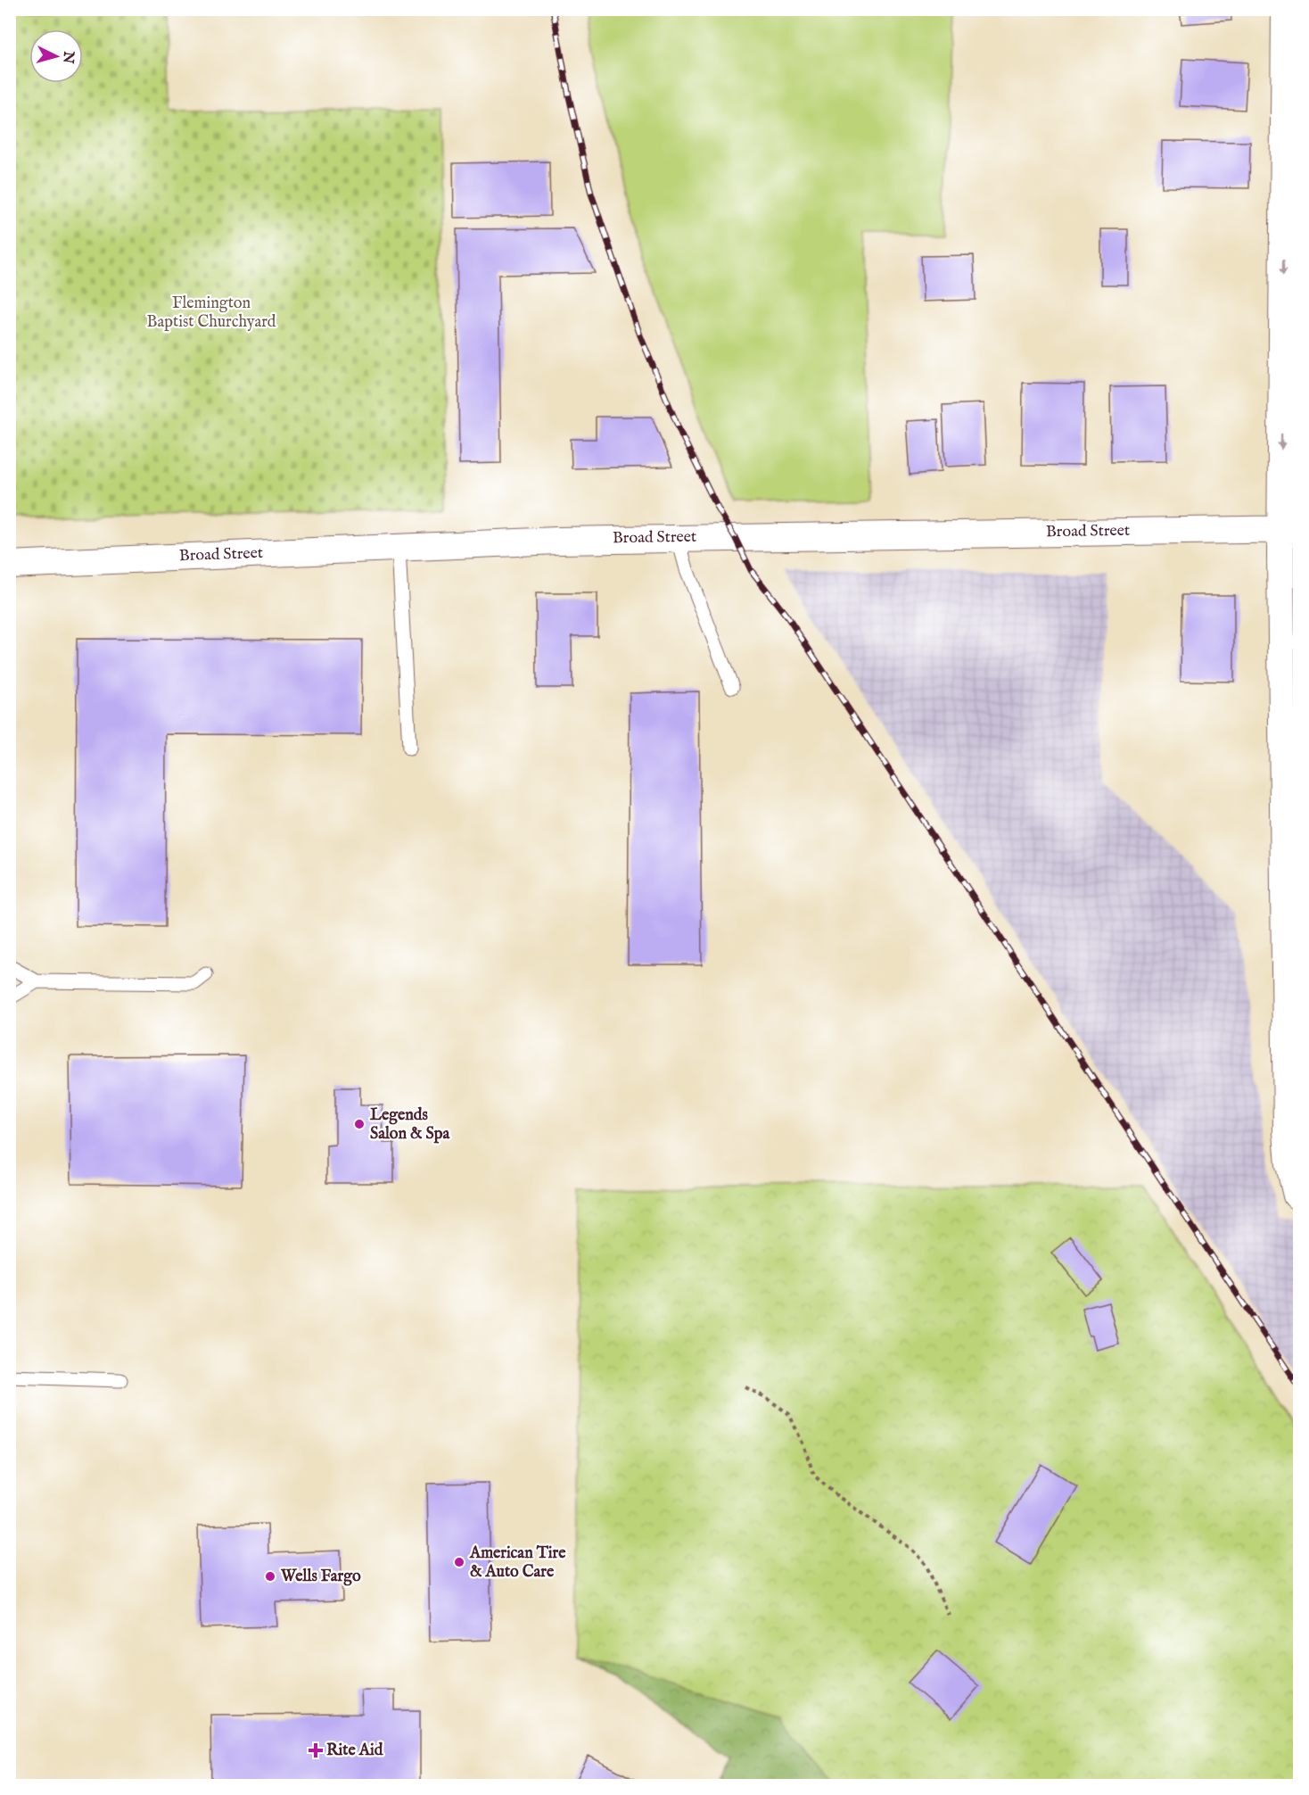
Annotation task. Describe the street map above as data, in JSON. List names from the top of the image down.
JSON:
{
  "streets": {
    "street": ["Broad Street"]
  },
  "parks": ["Flemington Baptist Churchyard"],
  "places": {
    "other": ["Legends Salon & Spa", "American Tire & Auto Care", "Wells Fargo"],
    "health": ["Rite Aid"]
  },
  "north": "right"
}
